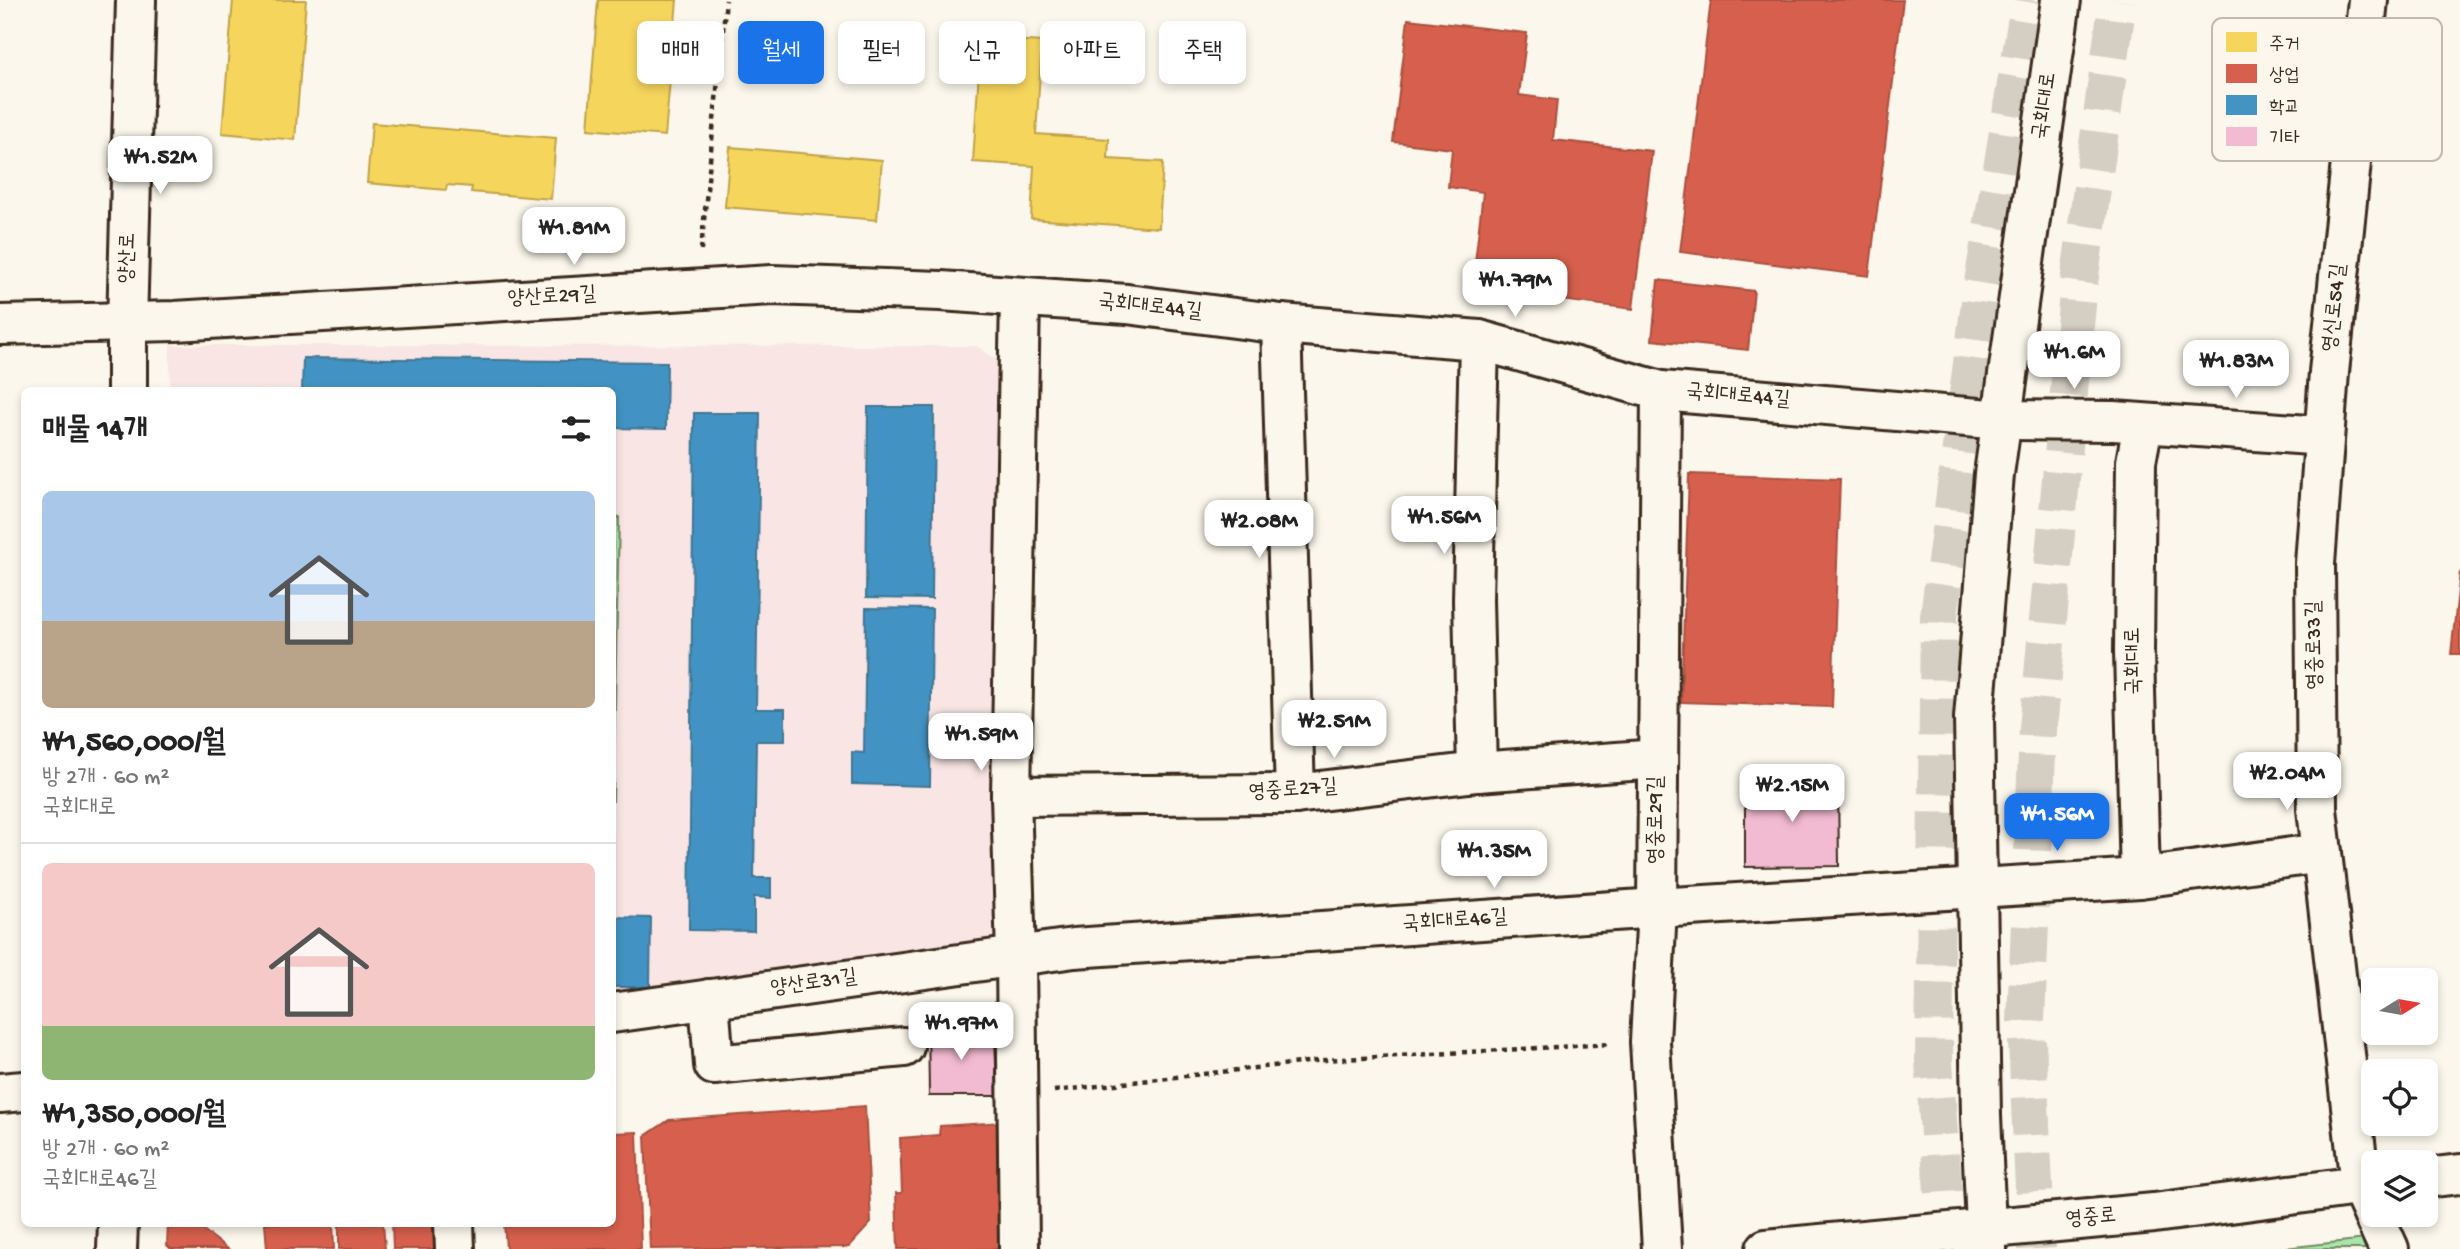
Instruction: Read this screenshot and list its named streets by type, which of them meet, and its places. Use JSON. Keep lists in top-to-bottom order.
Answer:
{
  "streets": {
    "street": [
      "국회대로",
      "양산로",
      "양산로29길",
      "국회대로44길",
      "영신로54길",
      "영중로33길",
      "영중로27길",
      "영중로29길",
      "국회대로46길",
      "양산로31길",
      "영중로"
    ]
  },
  "crossings": [
    ["국회대로", "국회대로44길"],
    ["국회대로", "국회대로46길"],
    ["국회대로", "영중로"],
    ["양산로", "양산로29길"],
    ["양산로29길", "국회대로44길"],
    ["국회대로44길", "영중로29길"],
    ["영신로54길", "영중로33길"],
    ["영중로27길", "영중로29길"],
    ["영중로29길", "국회대로46길"],
    ["국회대로46길", "양산로31길"]
  ],
  "legend": [
    "주거",
    "상업",
    "학교",
    "기타"
  ],
  "north": "right",
  "page": {
    "chip": [
      "매매",
      "월세",
      "필터",
      "신규",
      "아파트",
      "주택"
    ],
    "price": [
      "₩1.52M",
      "₩1.81M",
      "₩1.79M",
      "₩1.6M",
      "₩1.83M",
      "₩1.56M",
      "₩2.08M",
      "₩2.51M",
      "₩1.59M",
      "₩2.04M",
      "₩2.15M",
      "₩1.56M",
      "₩1.35M",
      "₩1.97M"
    ],
    "heading": "매물 14개",
    "list": [
      {
        "name": "₩1,560,000/월",
        "note": "방 2개 · 60 m² · 국회대로"
      },
      {
        "name": "₩1,350,000/월",
        "note": "방 2개 · 60 m² · 국회대로46길"
      }
    ]
  }
}
